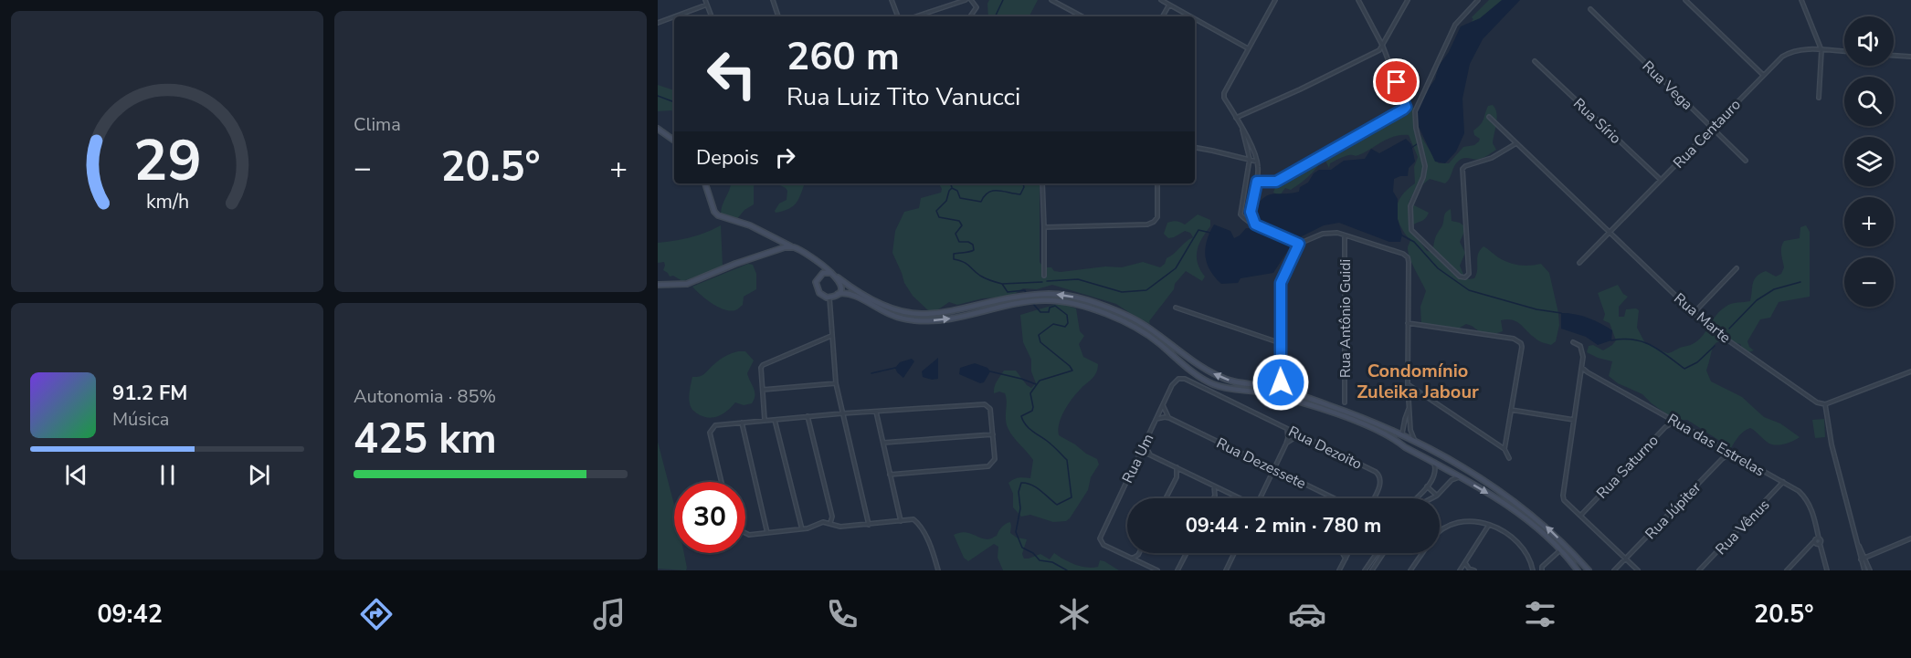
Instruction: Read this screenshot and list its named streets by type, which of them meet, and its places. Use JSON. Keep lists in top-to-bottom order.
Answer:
{
  "streets": {
    "street": [
      "Rua Vega",
      "Rua Sírio",
      "Rua Centauro",
      "Rua Marte",
      "Rua Antônio Guidi",
      "Rua das Estrelas",
      "Rua Dezoito",
      "Rua Um",
      "Rua Dezessete",
      "Rua Saturno",
      "Rua Júpiter",
      "Rua Vênus"
    ]
  },
  "crossings": [
    ["Rua Vega", "Rua Centauro"],
    ["Rua Sírio", "Rua Centauro"],
    ["Rua Centauro", "Rua Marte"],
    ["Rua das Estrelas", "Rua Saturno"],
    ["Rua das Estrelas", "Rua Júpiter"],
    ["Rua das Estrelas", "Rua Vênus"],
    ["Rua Dezoito", "Rua Um"]
  ],
  "districts": ["Condomínio Zuleika Jabour"],
  "page": {
    "tile": [
      "Clima",
      ["Autonomia · 85%", "425 km"]
    ],
    "map_buttons": ["+", "−"],
    "turn": ["260 m", "Rua Luiz Tito Vanucci"],
    "then": "Depois",
    "heat": ["−", "20.5°", "+"],
    "song": ["91.2 FM", "Música"],
    "limit": "30",
    "trip": "09:44 · 2 min · 780 m",
    "tabs": ["09:42", "20.5°"],
    "gauge": ["29", "km/h"]
  }
}
